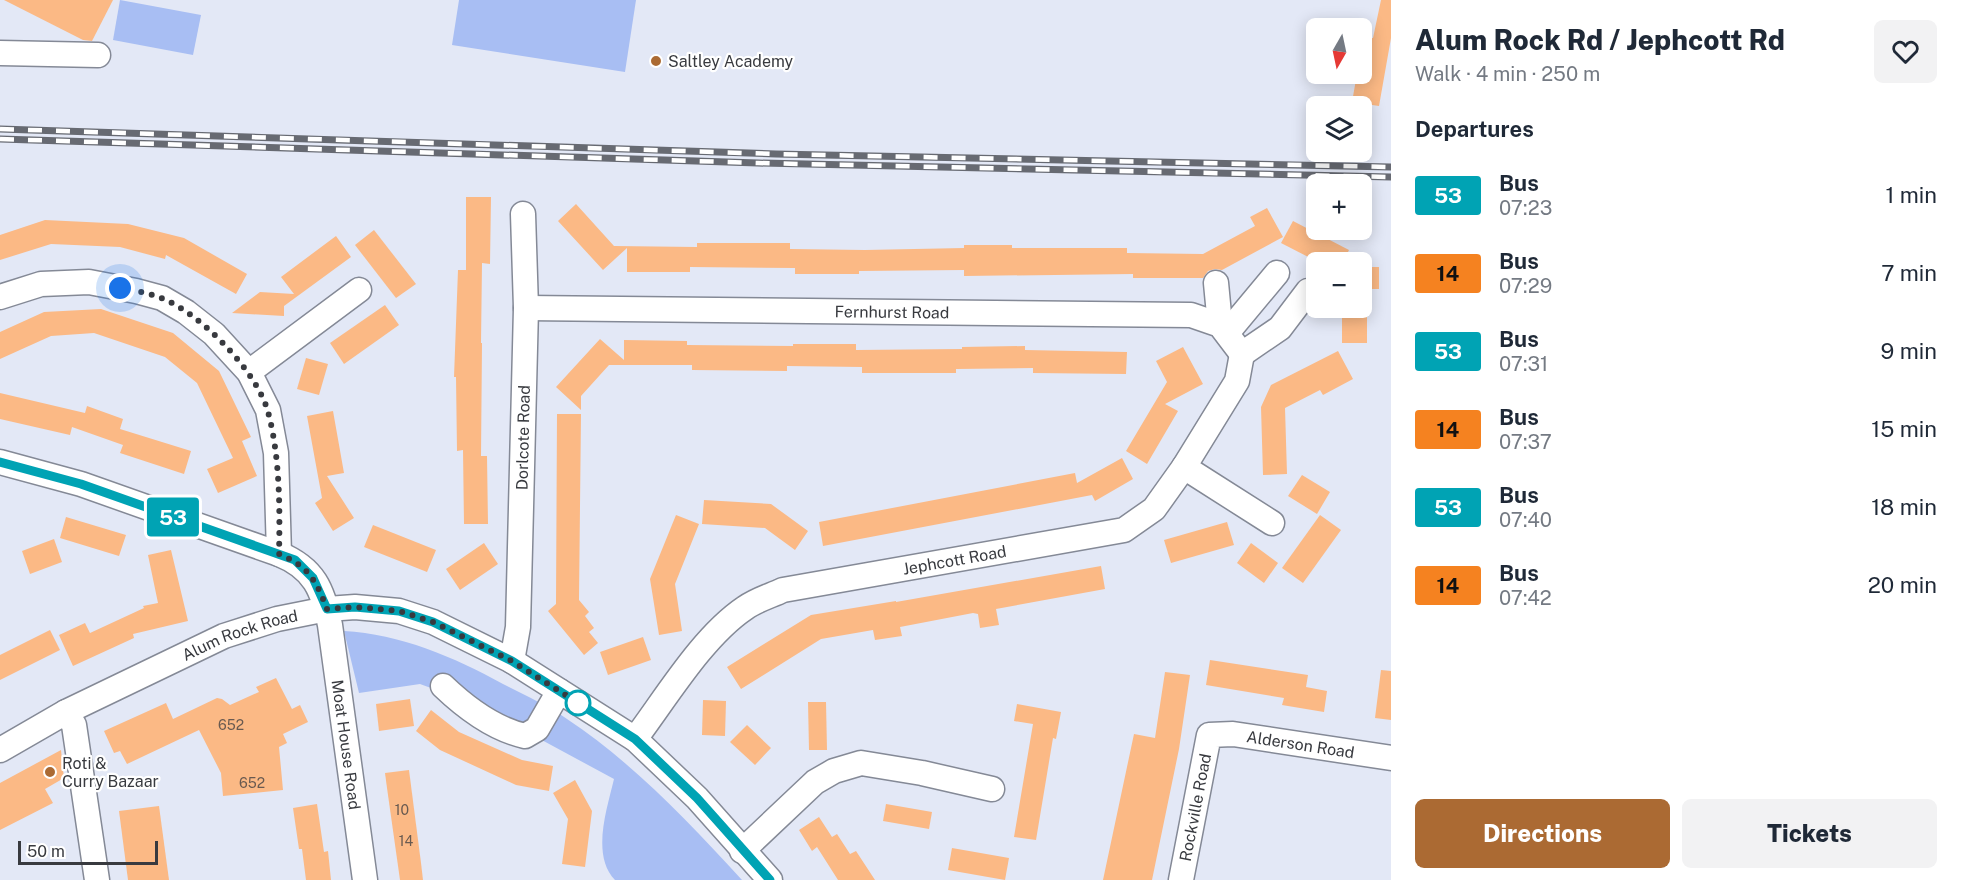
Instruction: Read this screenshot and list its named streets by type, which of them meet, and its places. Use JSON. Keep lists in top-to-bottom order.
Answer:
{
  "streets": {
    "street": [
      "Fernhurst Road",
      "Dorlcote Road",
      "Jephcott Road",
      "Alum Rock Road",
      "Moat House Road",
      "Alderson Road",
      "Rockville Road"
    ]
  },
  "crossings": [
    ["Fernhurst Road", "Dorlcote Road"],
    ["Dorlcote Road", "Alum Rock Road"],
    ["Jephcott Road", "Alum Rock Road"],
    ["Alum Rock Road", "Moat House Road"],
    ["Alderson Road", "Rockville Road"]
  ],
  "places": ["Saltley Academy", "Roti & Curry Bazaar"],
  "lines": ["bus line 53"],
  "house_numbers": [
    "652",
    "652",
    "10",
    "14"
  ],
  "scale_bar": "50 m",
  "north": "bottom",
  "page": {
    "on_map": "53",
    "heading": [
      ["Alum Rock Rd / Jephcott Rd", "Walk · 4 min · 250 m"],
      "Departures"
    ],
    "map_buttons": ["+", "−"],
    "list": [
      {
        "mark": "53",
        "name": "Bus",
        "note": "07:23",
        "value": "1 min"
      },
      {
        "mark": "14",
        "name": "Bus",
        "note": "07:29",
        "value": "7 min"
      },
      {
        "mark": "53",
        "name": "Bus",
        "note": "07:31",
        "value": "9 min"
      },
      {
        "mark": "14",
        "name": "Bus",
        "note": "07:37",
        "value": "15 min"
      },
      {
        "mark": "53",
        "name": "Bus",
        "note": "07:40",
        "value": "18 min"
      },
      {
        "mark": "14",
        "name": "Bus",
        "note": "07:42",
        "value": "20 min"
      }
    ],
    "buttons": ["Directions", "Tickets"],
    "scale": "50 m"
  }
}
